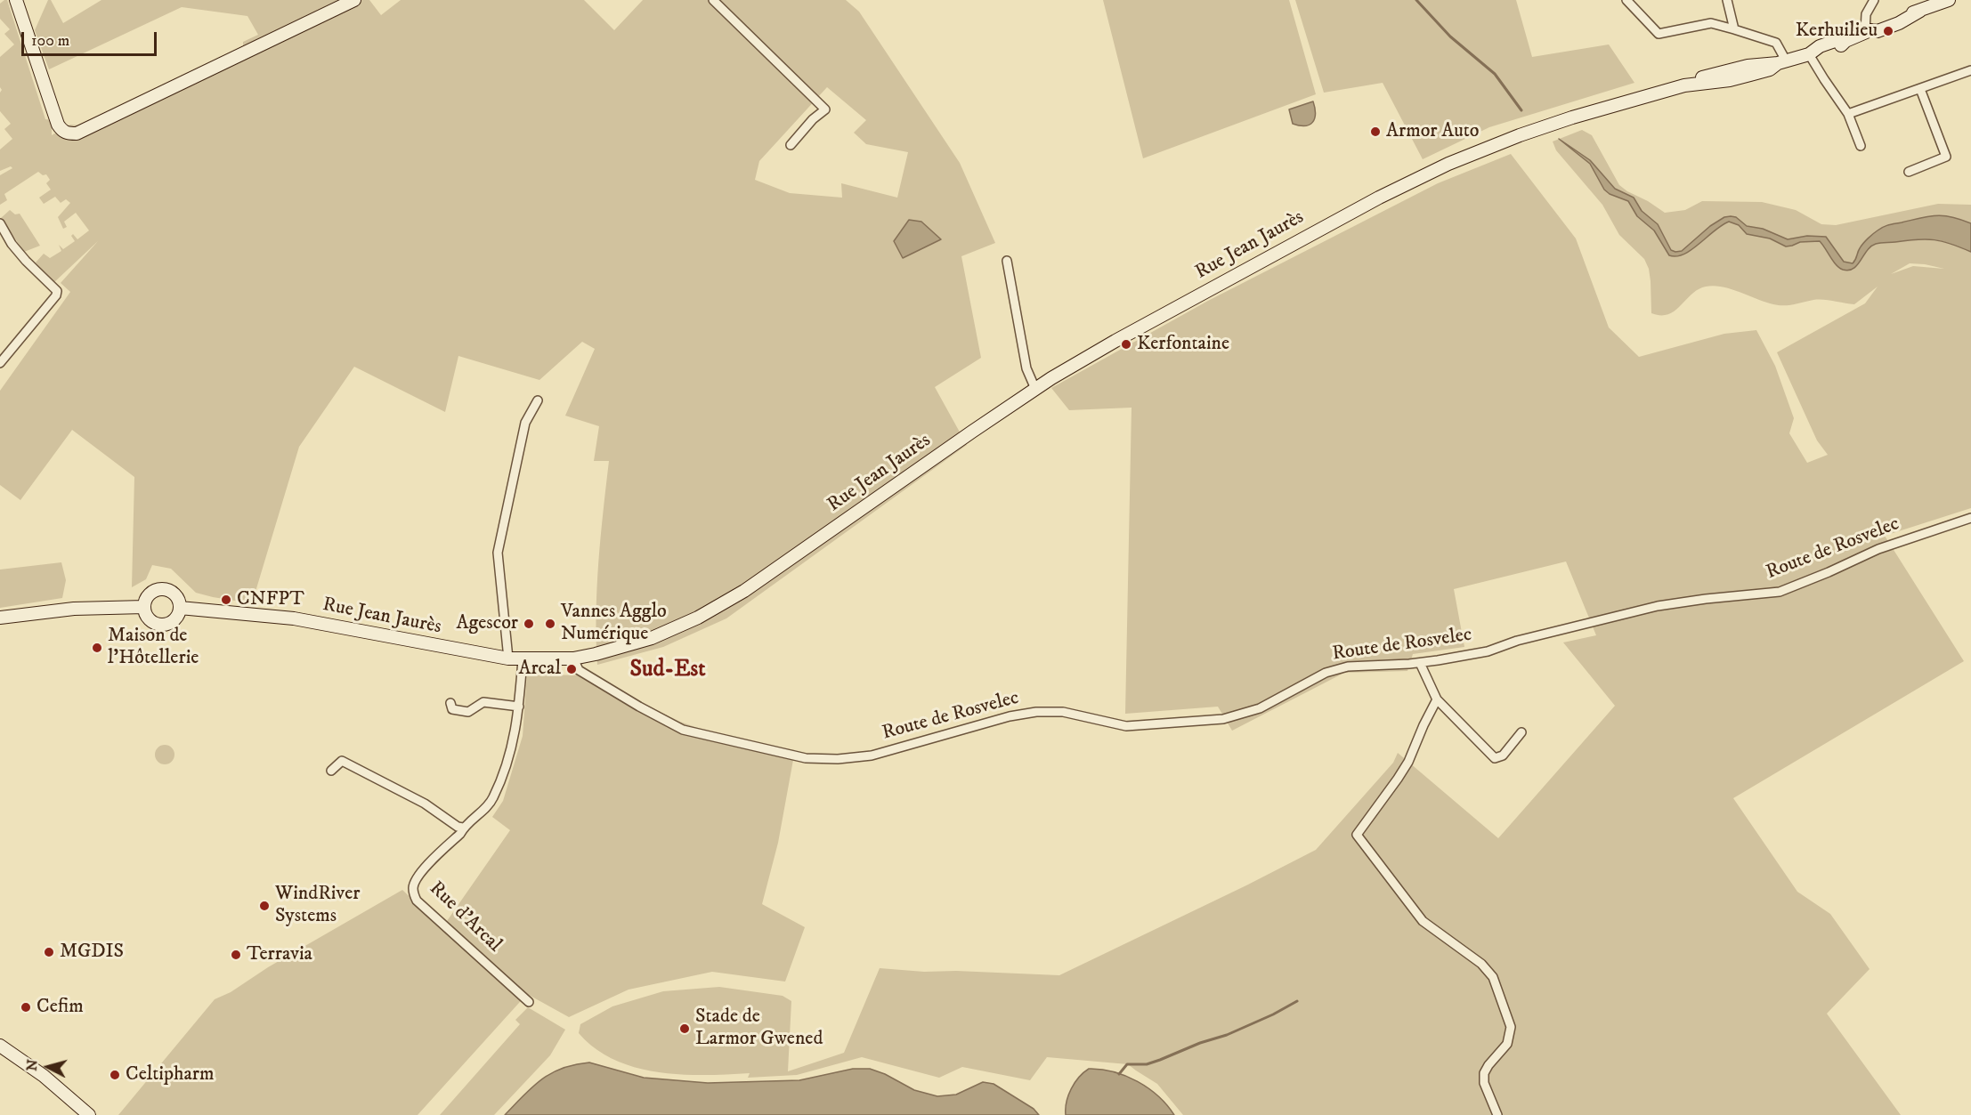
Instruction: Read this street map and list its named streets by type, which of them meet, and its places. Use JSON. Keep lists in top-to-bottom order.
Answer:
{
  "streets": {
    "main road": ["Rue Jean Jaurès"],
    "street": ["Route de Rosvelec", "Rue d'Arcal"]
  },
  "crossings": [
    ["Rue Jean Jaurès", "Route de Rosvelec"],
    ["Rue Jean Jaurès", "Rue d'Arcal"]
  ],
  "districts": ["Sud-Est"],
  "places": [
    "Kerhuilieu",
    "Armor Auto",
    "Kerfontaine",
    "CNFPT",
    "Agescor",
    "Vannes Agglo Numérique",
    "Maison de l'Hôtellerie",
    "Arcal",
    "WindRiver Systems",
    "MGDIS",
    "Terravia",
    "Cefim",
    "Stade de Larmor Gwened",
    "Celtipharm"
  ],
  "scale_bar": "100 m",
  "north": "left"
}
